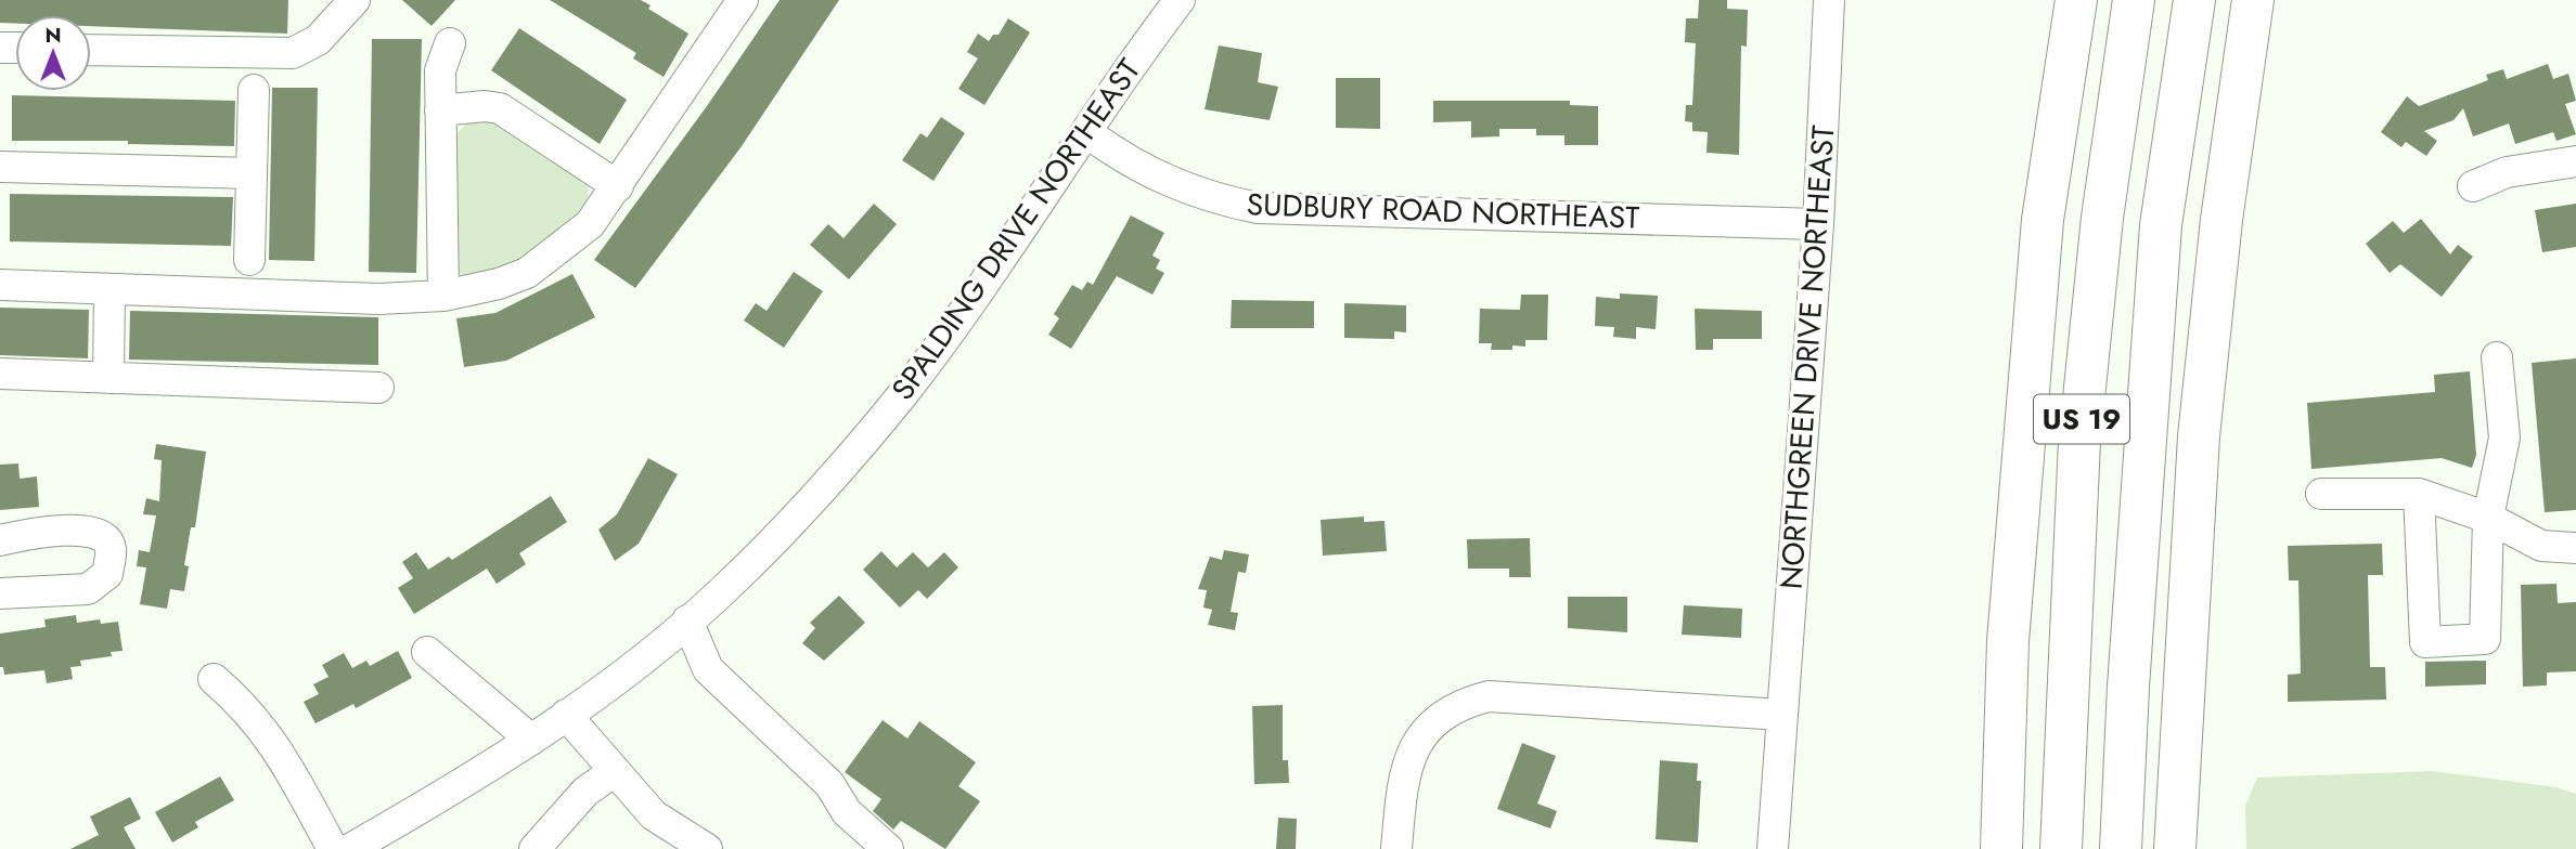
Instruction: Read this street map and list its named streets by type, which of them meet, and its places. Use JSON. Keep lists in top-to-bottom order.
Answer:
{
  "streets": {
    "highway": ["US 19"],
    "street": ["SUDBURY ROAD NORTHEAST", "SPALDING DRIVE NORTHEAST", "NORTHGREEN DRIVE NORTHEAST"]
  },
  "crossings": [
    ["SUDBURY ROAD NORTHEAST", "SPALDING DRIVE NORTHEAST"],
    ["SUDBURY ROAD NORTHEAST", "NORTHGREEN DRIVE NORTHEAST"]
  ],
  "north": "top"
}
